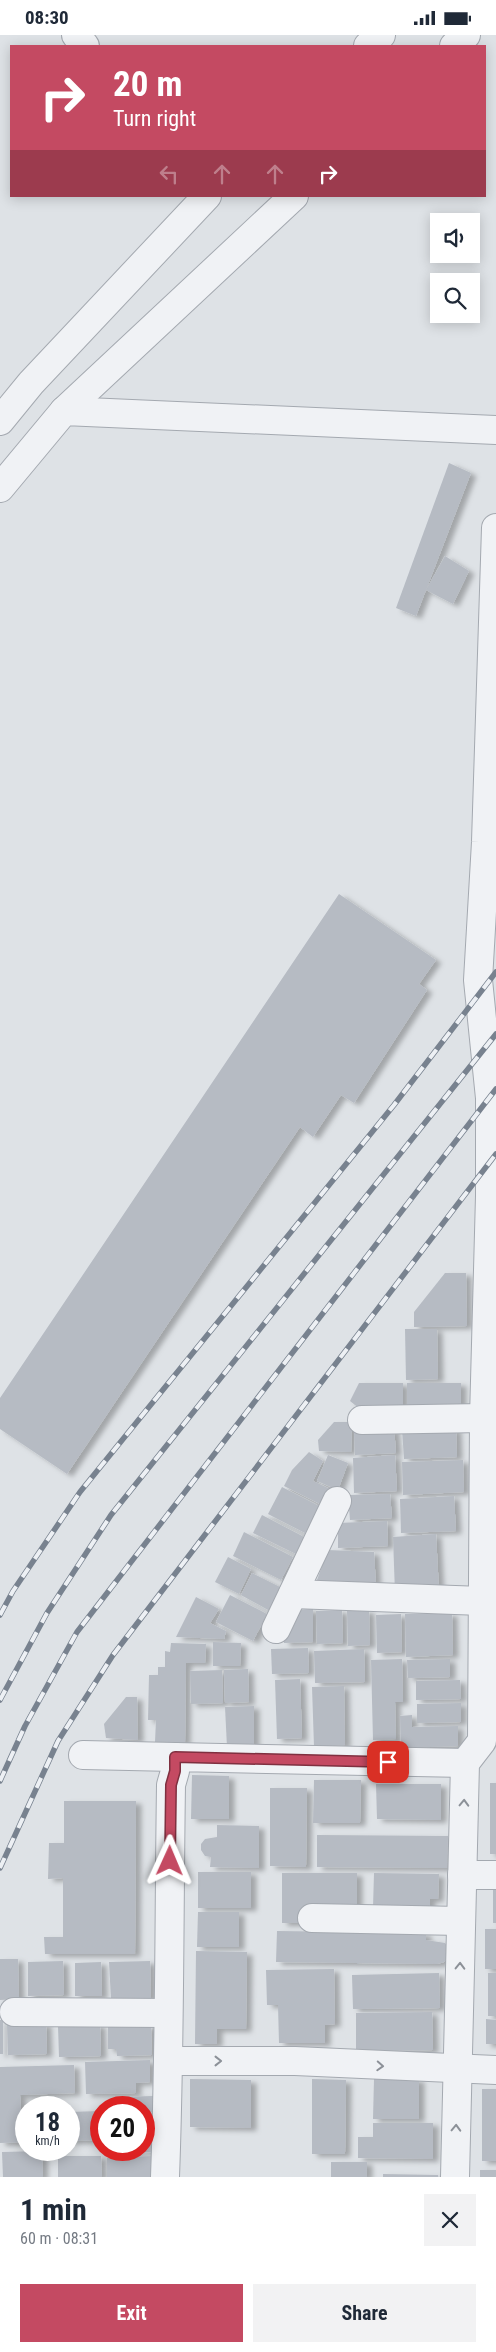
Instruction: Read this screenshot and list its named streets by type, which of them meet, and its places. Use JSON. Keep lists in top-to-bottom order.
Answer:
{
  "page": {
    "status": "08:30",
    "turn": ["20 m", "Turn right"],
    "speed": "18 km/h",
    "limit": "20",
    "heading": ["1 min", "60 m · 08:31"],
    "buttons": ["Exit", "Share"]
  }
}
